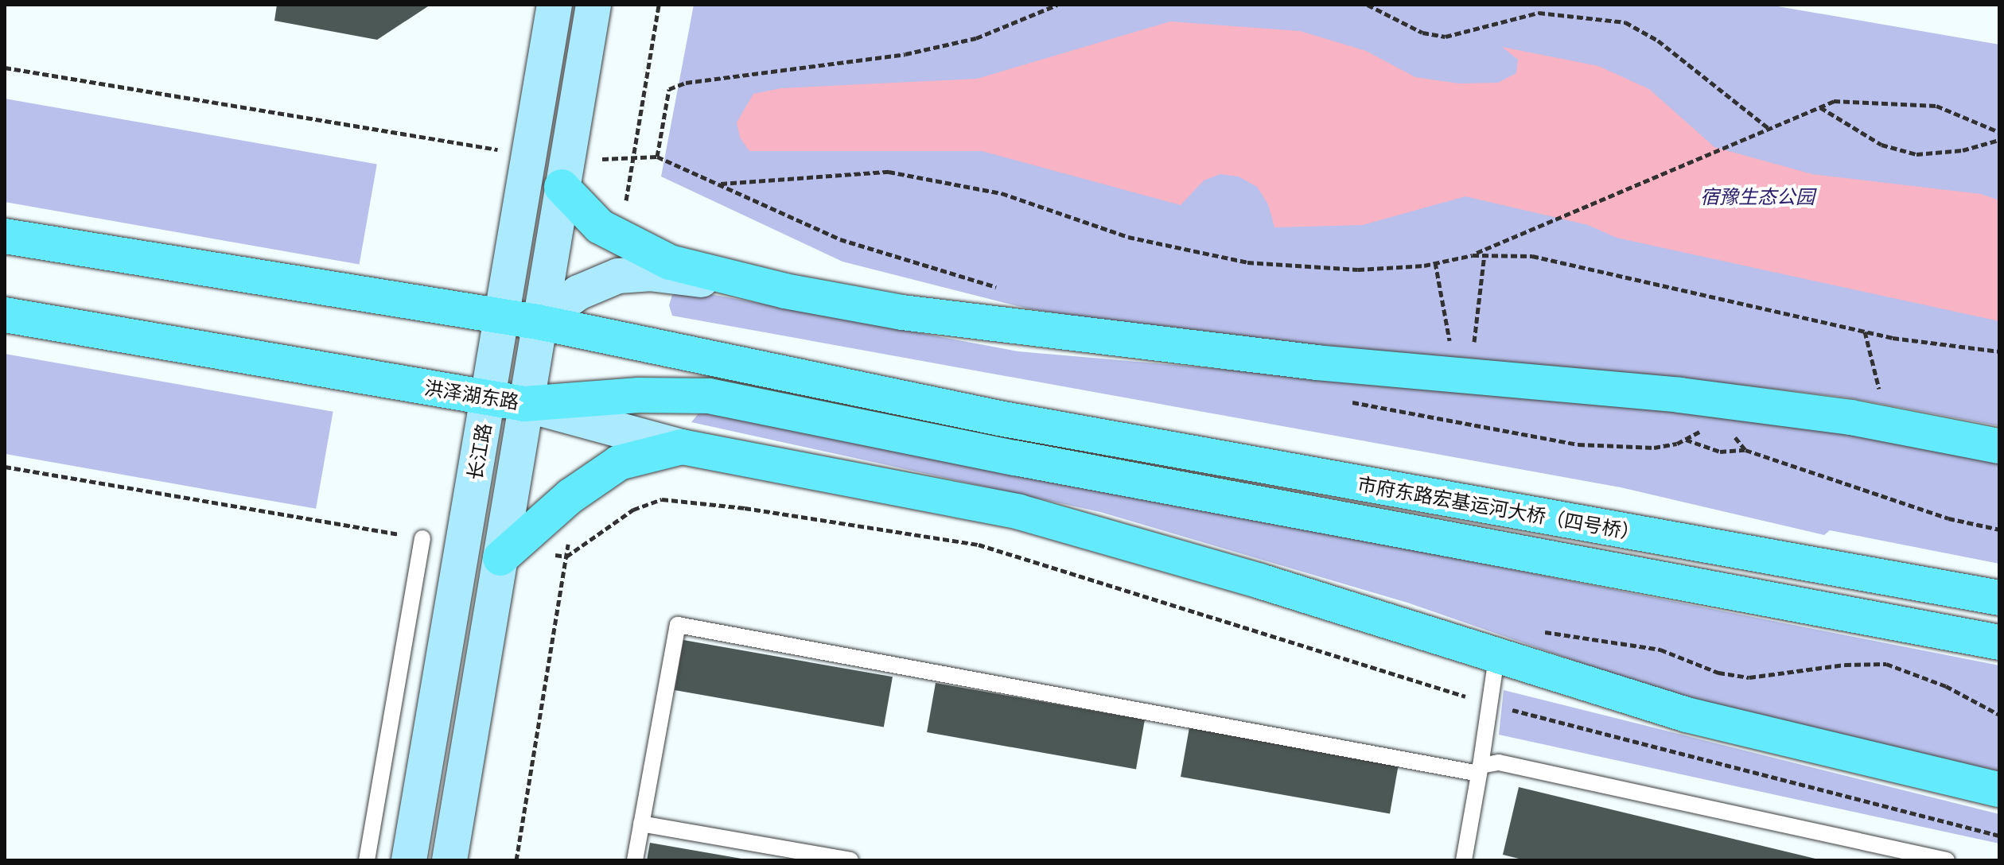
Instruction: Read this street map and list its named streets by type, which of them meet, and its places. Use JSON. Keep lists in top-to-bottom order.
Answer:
{
  "streets": {
    "main road": ["洪泽湖东路", "市府东路宏基运河大桥（四号桥）"],
    "street": ["长江路"]
  },
  "crossings": [
    ["洪泽湖东路", "长江路"],
    ["洪泽湖东路", "市府东路宏基运河大桥（四号桥）"],
    ["长江路", "市府东路宏基运河大桥（四号桥）"]
  ],
  "parks": ["宿豫生态公园"]
}
